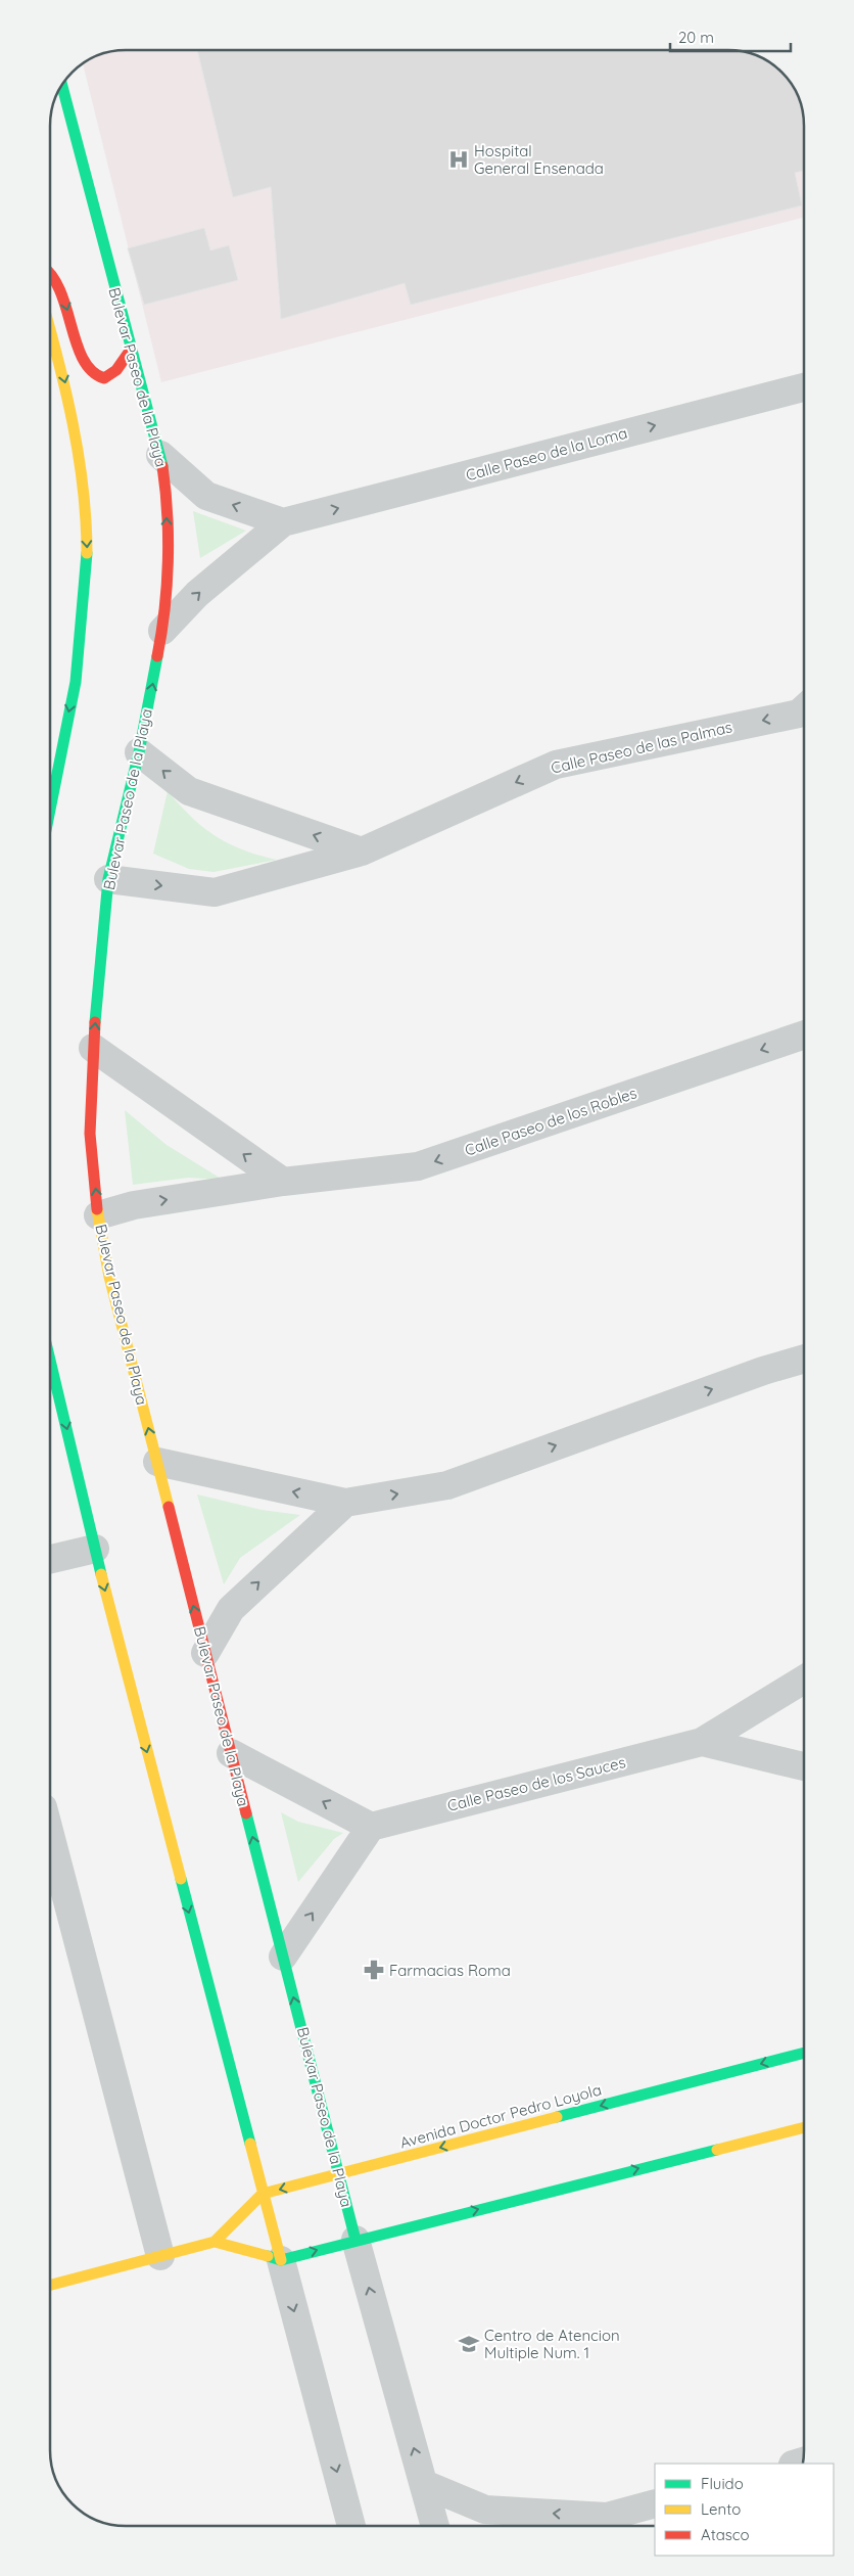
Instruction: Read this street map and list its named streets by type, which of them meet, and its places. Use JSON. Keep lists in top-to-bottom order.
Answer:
{
  "streets": {
    "main road": ["Bulevar Paseo de la Playa", "Avenida Doctor Pedro Loyola"],
    "street": [
      "Calle Paseo de la Loma",
      "Calle Paseo de las Palmas",
      "Calle Paseo de los Robles",
      "Calle Paseo de los Sauces"
    ]
  },
  "crossings": [
    ["Bulevar Paseo de la Playa", "Calle Paseo de la Loma"],
    ["Bulevar Paseo de la Playa", "Calle Paseo de las Palmas"],
    ["Bulevar Paseo de la Playa", "Calle Paseo de los Robles"],
    ["Bulevar Paseo de la Playa", "Avenida Doctor Pedro Loyola"]
  ],
  "one_way": ["Calle Paseo de la Loma"],
  "places": {
    "hospital": ["Hospital General Ensenada"],
    "pharmacy": ["Farmacias Roma"],
    "school or university": ["Centro de Atencion Multiple Num. 1"]
  },
  "legend": ["Fluido", "Lento", "Atasco"],
  "scale_bar": "20 m"
}
